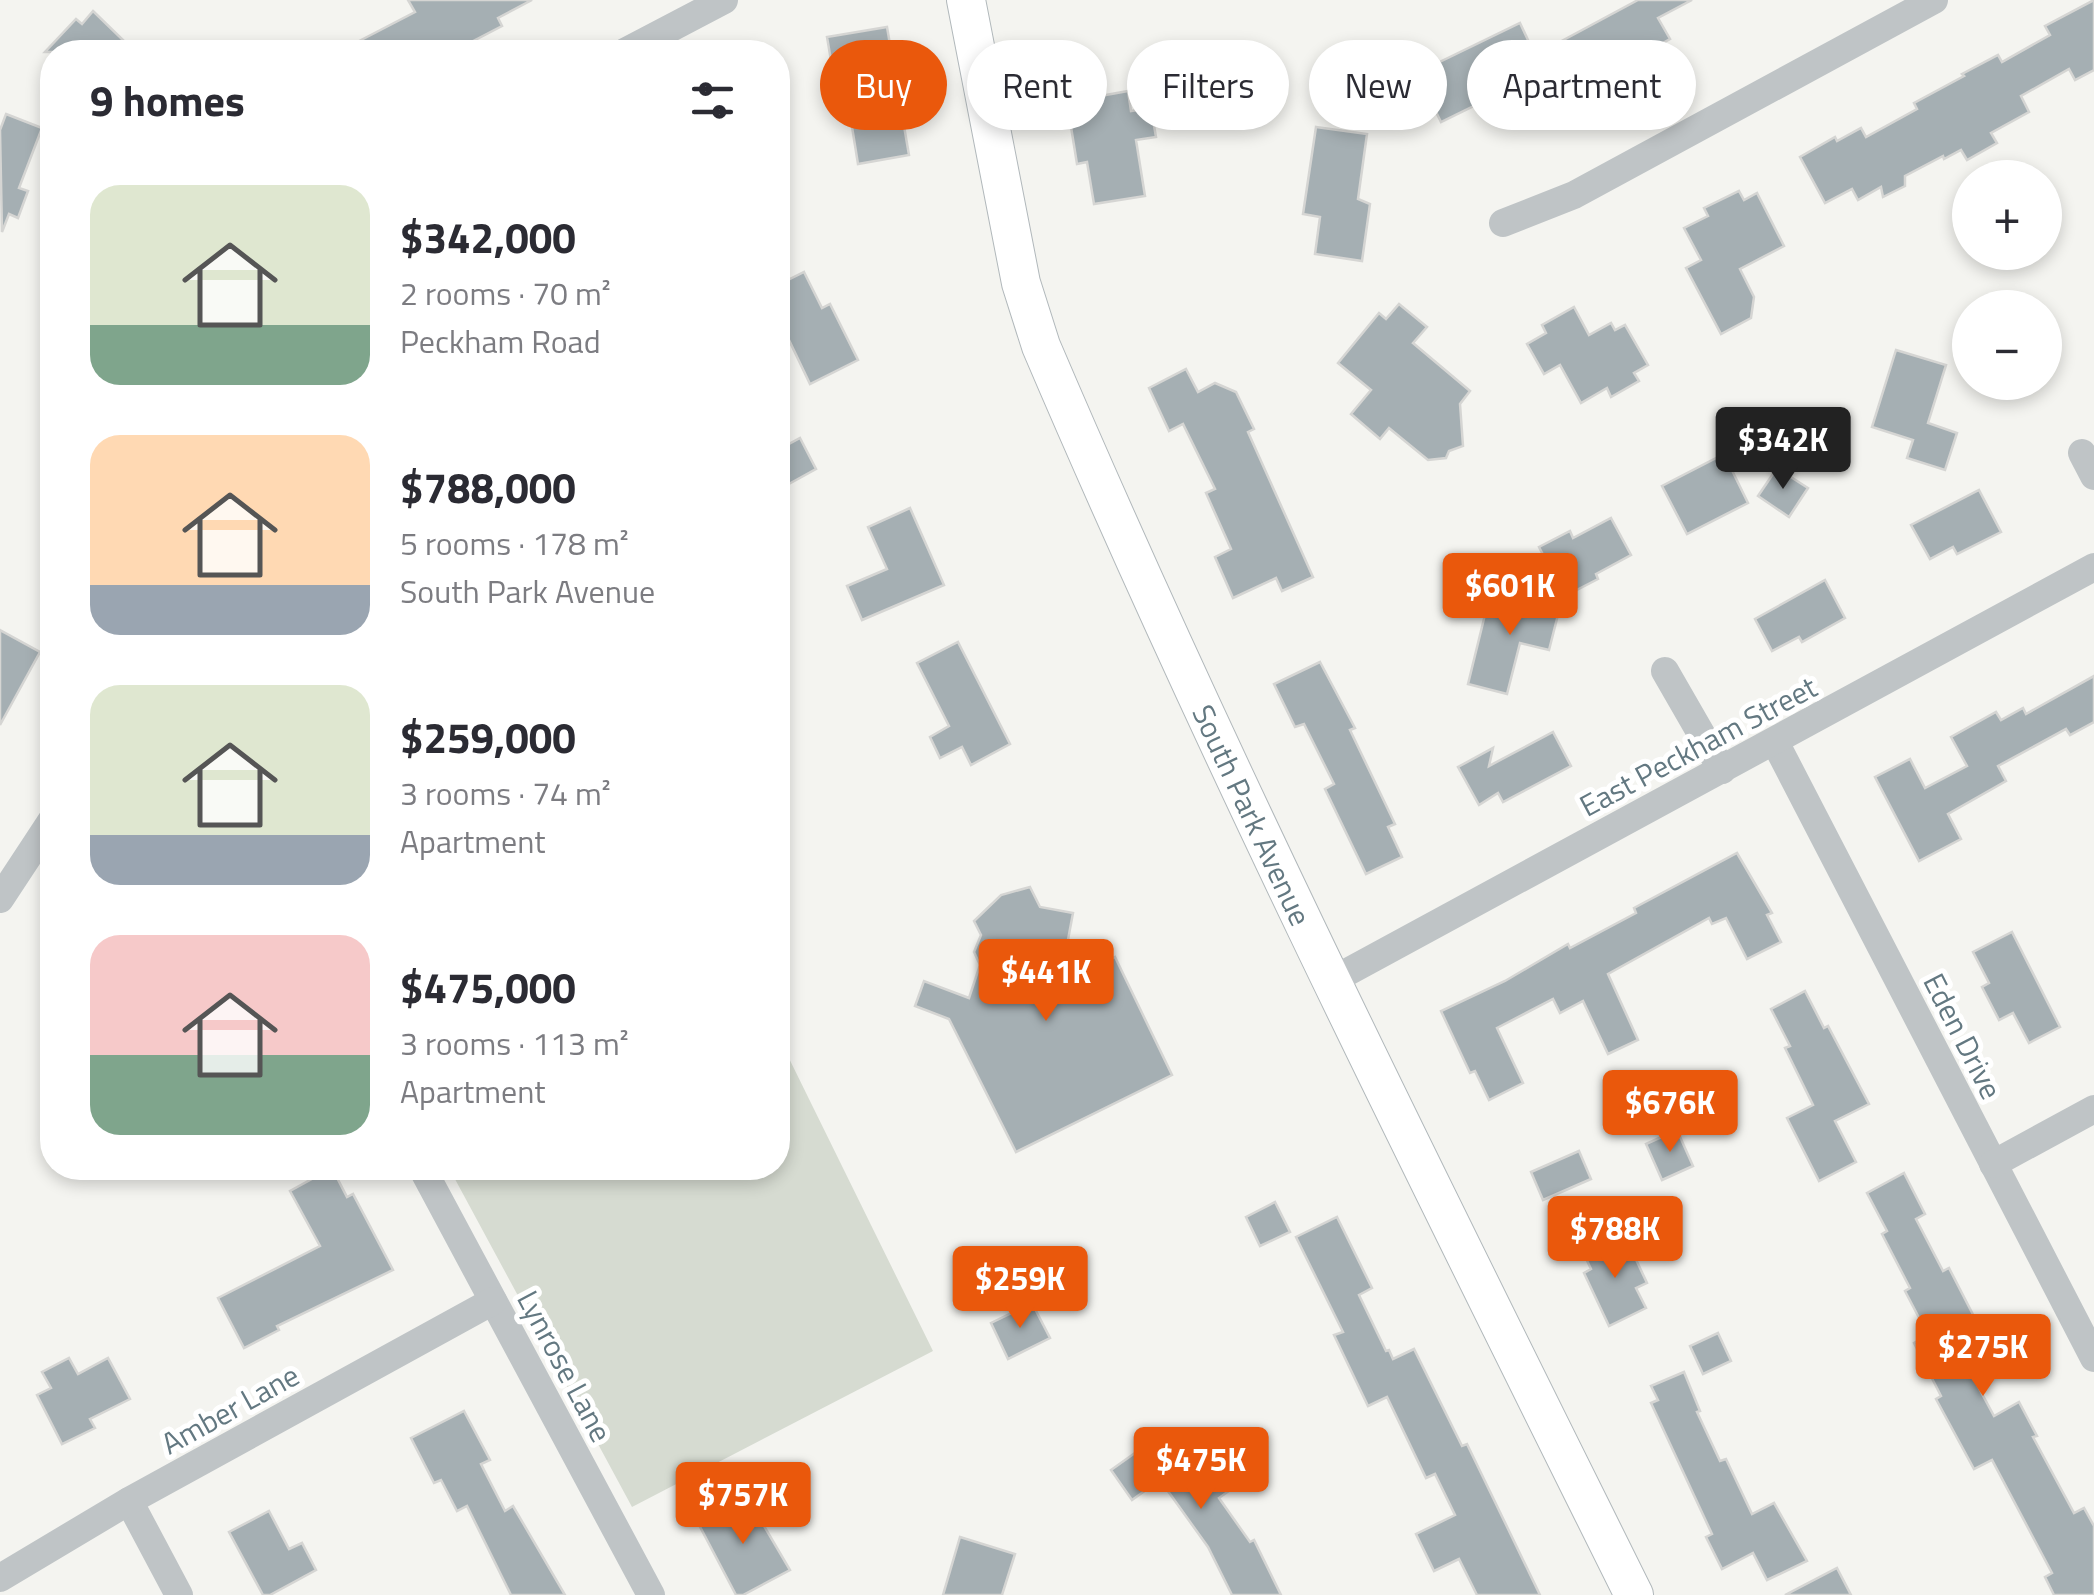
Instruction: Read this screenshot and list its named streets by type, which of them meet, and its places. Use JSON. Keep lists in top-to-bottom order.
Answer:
{
  "streets": {
    "main road": ["South Park Avenue"],
    "street": [
      "East Peckham Street",
      "Eden Drive",
      "Lynrose Lane",
      "Amber Lane"
    ]
  },
  "crossings": [
    ["East Peckham Street", "South Park Avenue"],
    ["East Peckham Street", "Eden Drive"],
    ["Lynrose Lane", "Amber Lane"]
  ],
  "page": {
    "chip": [
      "Buy",
      "Rent",
      "Filters",
      "New",
      "Apartment"
    ],
    "heading": "9 homes",
    "map_buttons": ["+", "−"],
    "list": [
      {
        "name": "$342,000",
        "note": "2 rooms · 70 m² · Peckham Road"
      },
      {
        "name": "$788,000",
        "note": "5 rooms · 178 m² · South Park Avenue"
      },
      {
        "name": "$259,000",
        "note": "3 rooms · 74 m² · Apartment"
      },
      {
        "name": "$475,000",
        "note": "3 rooms · 113 m² · Apartment"
      }
    ],
    "price": [
      "$342K",
      "$601K",
      "$441K",
      "$676K",
      "$788K",
      "$259K",
      "$275K",
      "$475K",
      "$757K"
    ]
  }
}
